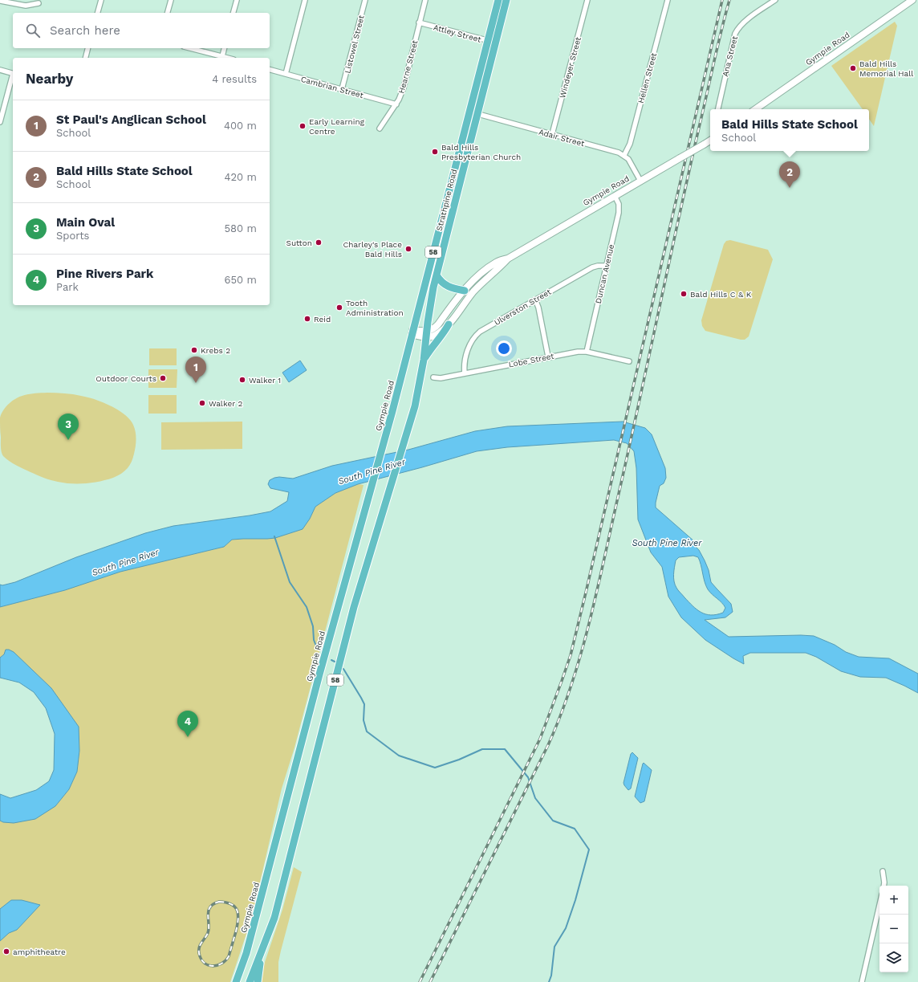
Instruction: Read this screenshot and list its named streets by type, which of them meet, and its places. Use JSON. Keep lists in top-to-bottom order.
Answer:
{
  "streets": {
    "highway": ["Gympie Road", "Strathpine Road", "58"],
    "street": [
      "Attley Street",
      "Listowel Street",
      "Ana Street",
      "Hearne Street",
      "Windeyer Street",
      "Hellen Street",
      "Cambrian Street",
      "Adair Street",
      "Duncan Avenue",
      "Ulverston Street",
      "Lobe Street"
    ]
  },
  "crossings": [
    ["Attley Street", "Hearne Street"],
    ["Attley Street", "Strathpine Road"],
    ["Listowel Street", "Cambrian Street"],
    ["Gympie Road", "Strathpine Road"],
    ["Gympie Road", "58"],
    ["Gympie Road", "Duncan Avenue"],
    ["Hearne Street", "Cambrian Street"],
    ["Windeyer Street", "Adair Street"],
    ["Hellen Street", "Adair Street"],
    ["Adair Street", "Strathpine Road"],
    ["Strathpine Road", "58"],
    ["Duncan Avenue", "Ulverston Street"],
    ["Duncan Avenue", "Lobe Street"],
    ["Ulverston Street", "Lobe Street"]
  ],
  "water": ["South Pine River"],
  "places": [
    "Bald Hills Memorial Hall",
    "Early Learning Centre",
    "Bald Hills Presbyterian Church",
    "Sutton",
    "Charley's Place Bald Hills",
    "Bald Hills C & K",
    "Tooth Administration",
    "Reid",
    "Krebs 2",
    "Outdoor Courts",
    "Walker 1",
    "Walker 2",
    "amphitheatre"
  ],
  "page": {
    "search": "Search here",
    "heading": ["Nearby", "4 results"],
    "list": [
      {
        "mark": "1",
        "name": "St Paul's Anglican School",
        "note": "School",
        "value": "400 m"
      },
      {
        "mark": "2",
        "name": "Bald Hills State School",
        "note": "School",
        "value": "420 m"
      },
      {
        "mark": "3",
        "name": "Main Oval",
        "note": "Sports",
        "value": "580 m"
      },
      {
        "mark": "4",
        "name": "Pine Rivers Park",
        "note": "Park",
        "value": "650 m"
      }
    ],
    "popup": ["Bald Hills State School", "School"],
    "pins": [
      "2",
      "1",
      "3",
      "4"
    ],
    "map_buttons": ["+", "−"]
  }
}
